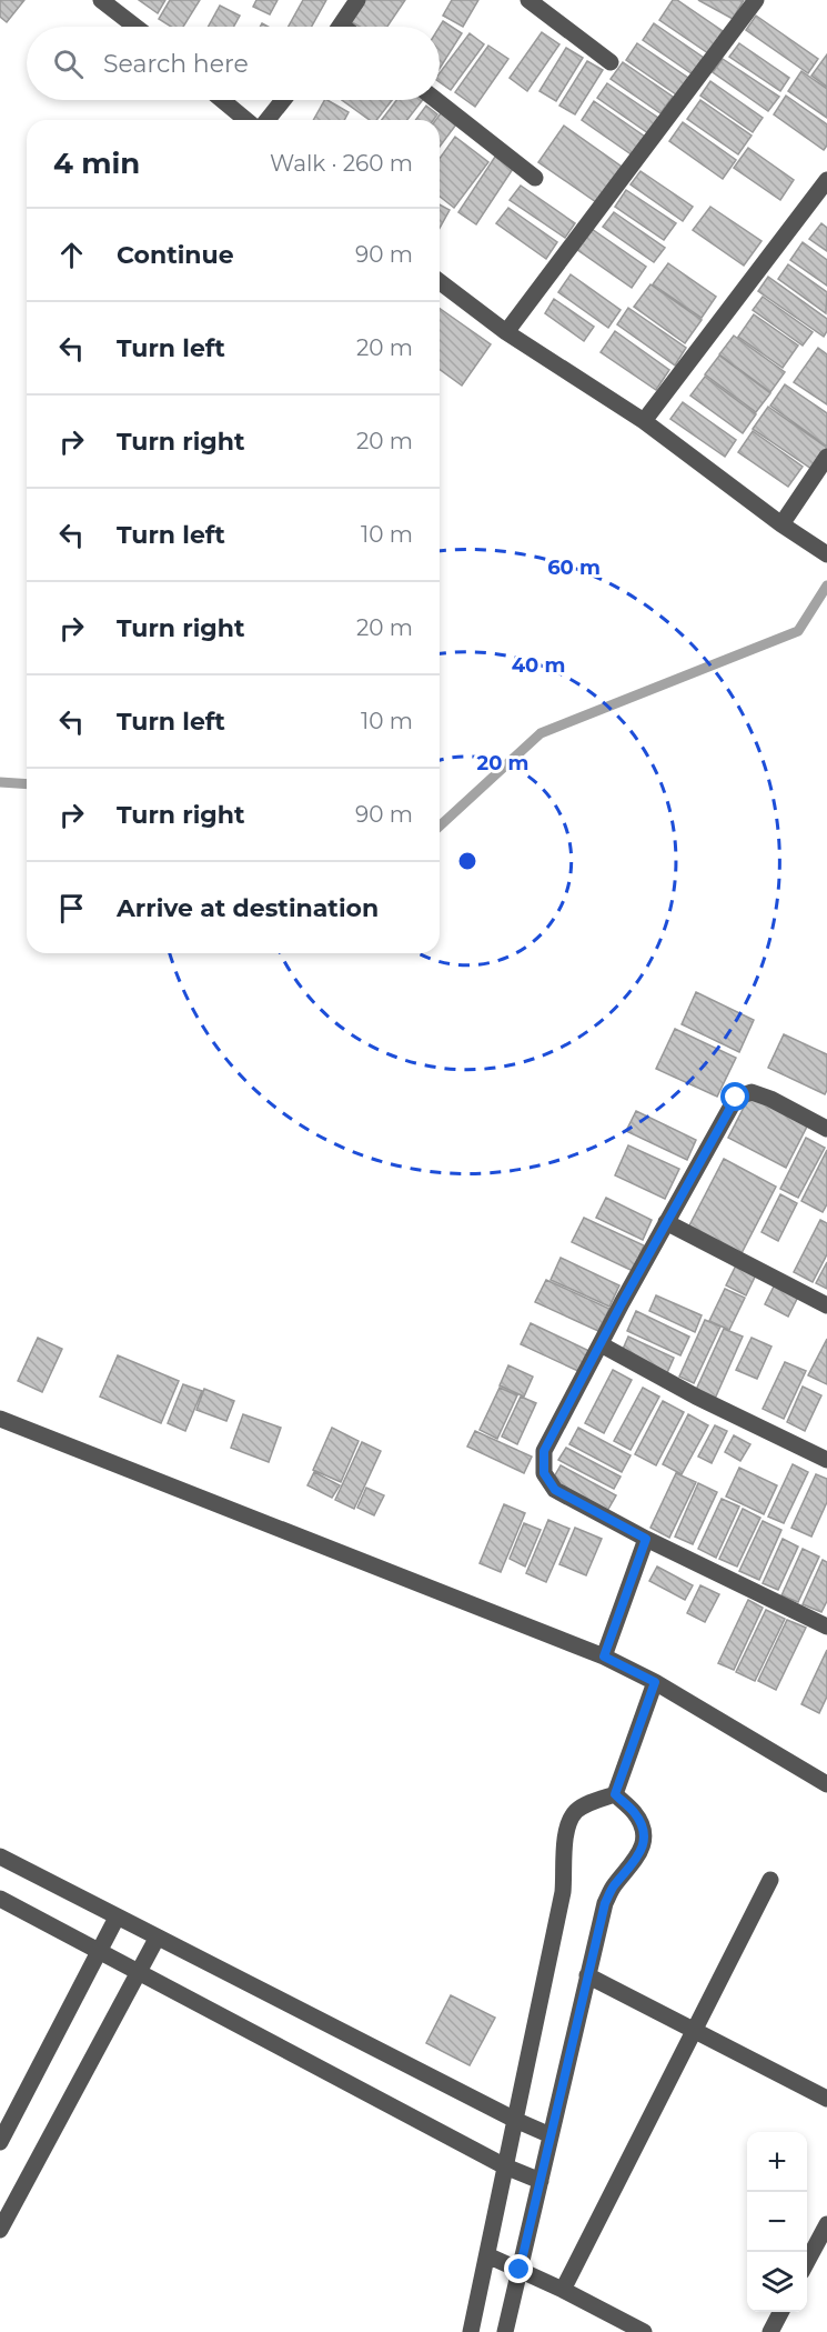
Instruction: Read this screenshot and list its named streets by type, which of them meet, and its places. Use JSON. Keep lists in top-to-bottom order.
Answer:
{
  "page": {
    "search": "Search here",
    "heading": ["4 min", "Walk · 260 m"],
    "list": [
      ["Continue", "90 m"],
      ["Turn left", "20 m"],
      ["Turn right", "20 m"],
      ["Turn left", "10 m"],
      ["Turn right", "20 m"],
      ["Turn left", "10 m"],
      ["Turn right", "90 m"],
      "Arrive at destination"
    ],
    "map_buttons": ["+", "−"]
  },
  "rings": ["60 m", "40 m", "20 m"]
}
